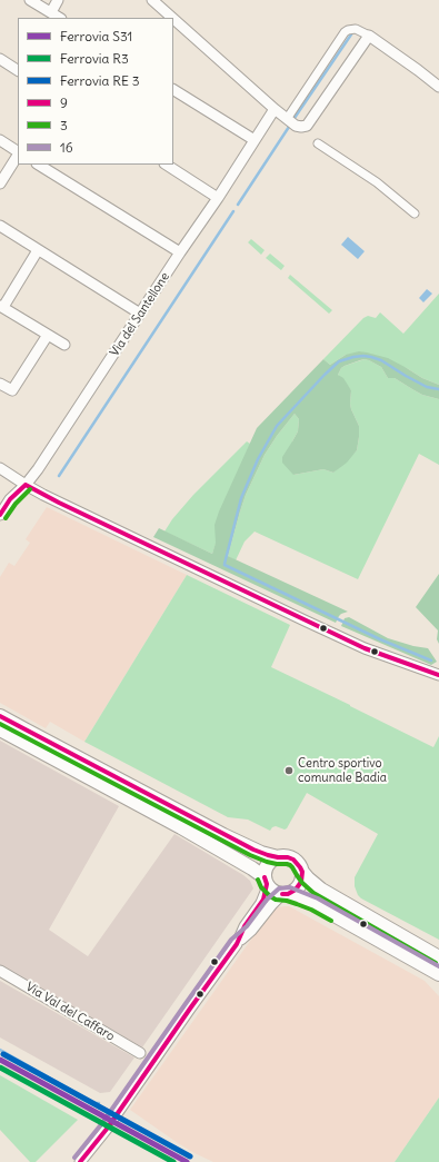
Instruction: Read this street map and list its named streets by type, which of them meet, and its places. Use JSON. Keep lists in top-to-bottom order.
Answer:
{
  "streets": {
    "street": ["Via del Santellone", "Via Val del Caffaro"]
  },
  "places": ["Centro sportivo comunale Badia"],
  "lines": [
    "transit line 9",
    "transit line 3",
    "transit line 16",
    "rail line S31",
    "rail line R3"
  ],
  "legend": [
    "Ferrovia S31",
    "Ferrovia R3",
    "Ferrovia RE 3",
    "9",
    "3",
    "16"
  ]
}
